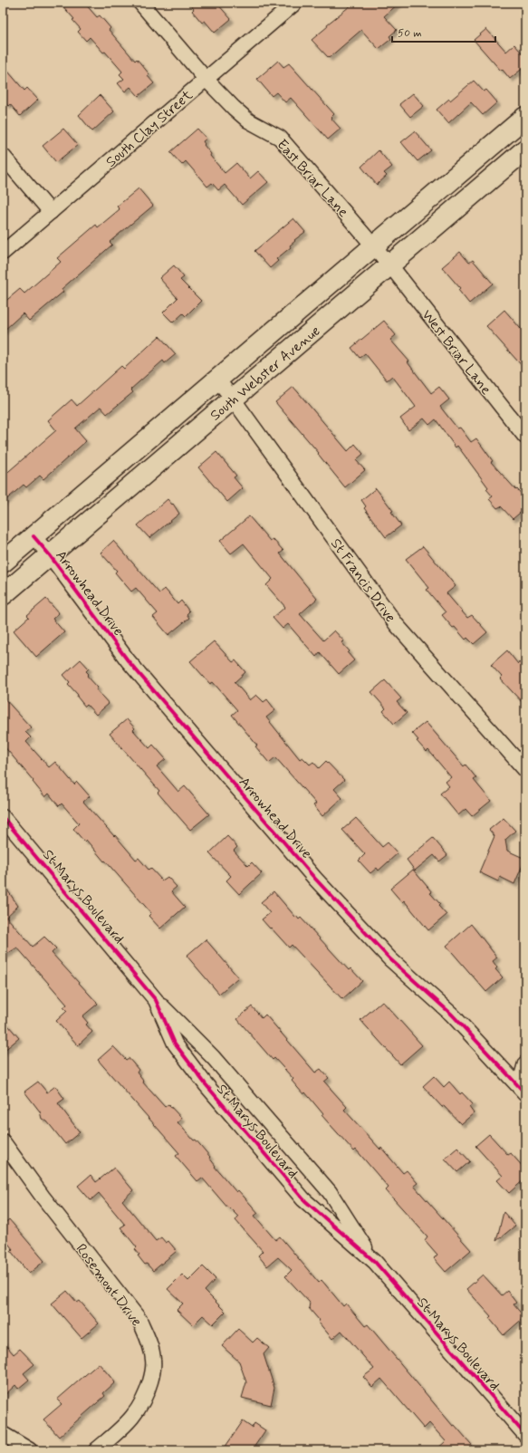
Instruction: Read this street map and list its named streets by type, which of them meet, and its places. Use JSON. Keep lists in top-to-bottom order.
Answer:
{
  "streets": {
    "main road": ["South Webster Avenue"],
    "street": [
      "South Clay Street",
      "East Briar Lane",
      "West Briar Lane",
      "St Francis Drive",
      "Arrowhead Drive",
      "St Marys Boulevard",
      "Rosemont Drive"
    ]
  },
  "crossings": [
    ["South Clay Street", "East Briar Lane"],
    ["East Briar Lane", "West Briar Lane"],
    ["East Briar Lane", "South Webster Avenue"],
    ["West Briar Lane", "South Webster Avenue"],
    ["South Webster Avenue", "St Francis Drive"],
    ["South Webster Avenue", "Arrowhead Drive"]
  ],
  "scale_bar": "50 m"
}
